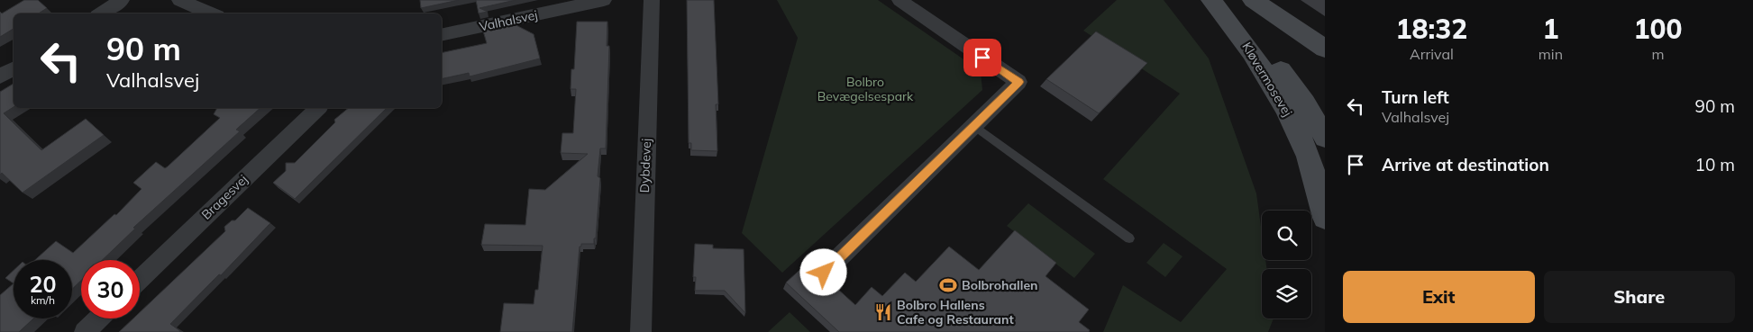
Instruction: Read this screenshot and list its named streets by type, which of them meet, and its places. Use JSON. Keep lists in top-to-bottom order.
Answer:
{
  "streets": {
    "main road": ["Kløvermosevej"],
    "street": ["Valhalsvej", "Dybdevej", "Bragesvej"]
  },
  "parks": ["Bolbro Bevægelsespark"],
  "places": {
    "sports": ["Bolbrohallen"],
    "restaurant": ["Bolbro Hallens Cafe og Restaurant"]
  },
  "page": {
    "eta": [
      "18:32",
      "Arrival",
      "1",
      "min",
      "100",
      "m"
    ],
    "turn": ["90 m", "Valhalsvej"],
    "list": [
      {
        "name": "Turn left",
        "note": "Valhalsvej",
        "value": "90 m"
      },
      {
        "name": "Arrive at destination",
        "value": "10 m"
      }
    ],
    "speed": "20 km/h",
    "limit": "30",
    "buttons": ["Exit", "Share"]
  }
}
